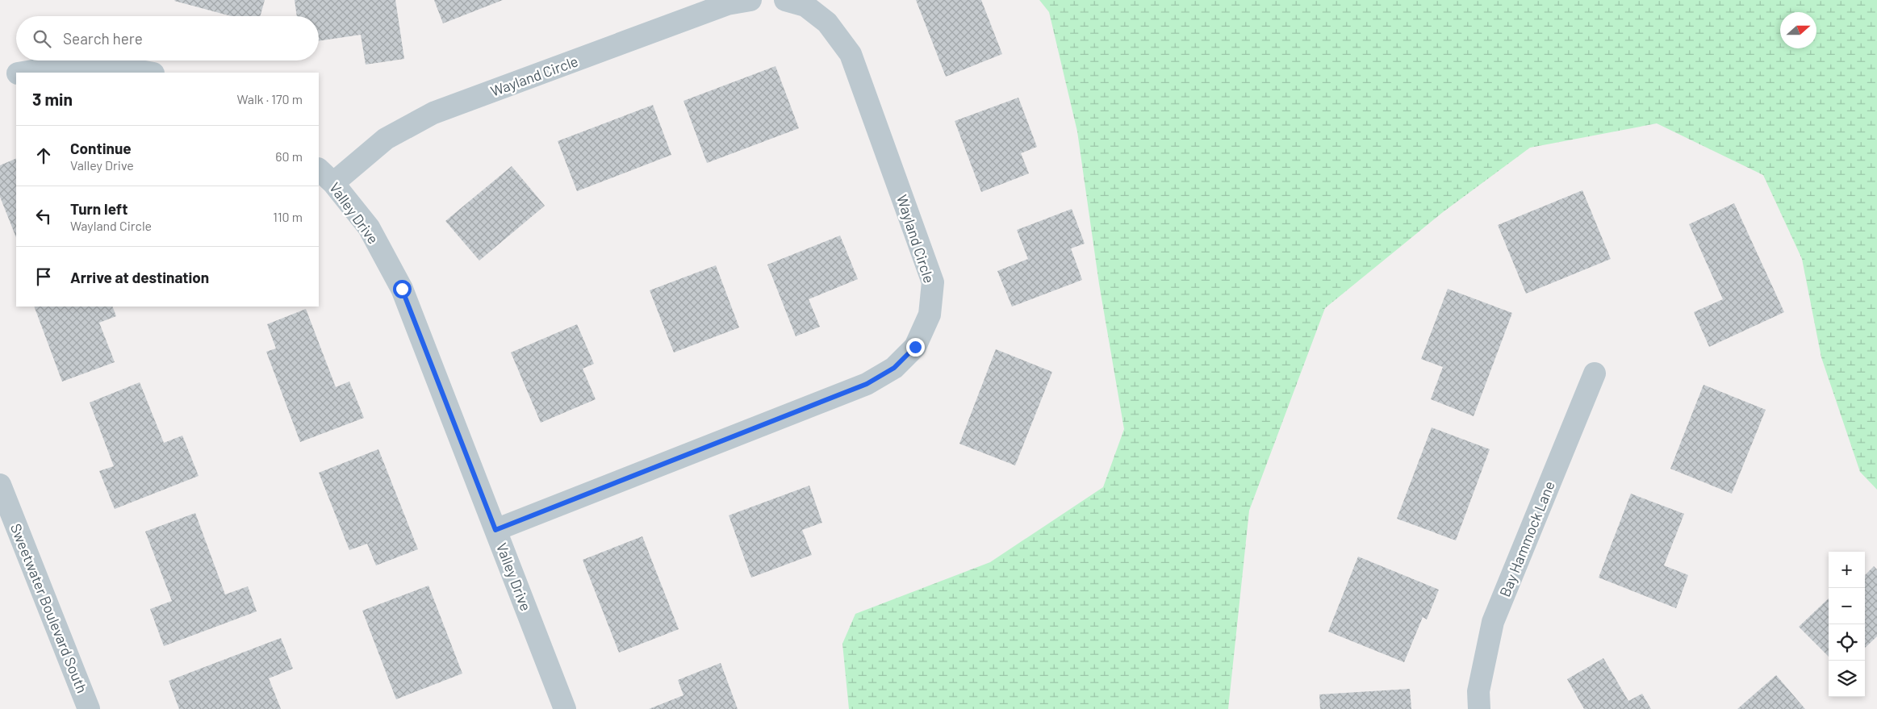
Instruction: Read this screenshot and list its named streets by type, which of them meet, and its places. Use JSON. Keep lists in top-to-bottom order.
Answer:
{
  "streets": {
    "street": [
      "Wayland Circle",
      "Valley Drive",
      "Bay Hammock Lane",
      "Sweetwater Boulevard South"
    ]
  },
  "crossings": [
    ["Wayland Circle", "Valley Drive"]
  ],
  "north": "right",
  "page": {
    "search": "Search here",
    "heading": ["3 min", "Walk · 170 m"],
    "list": [
      ["Continue", "Valley Drive", "60 m"],
      ["Turn left", "Wayland Circle", "110 m"],
      "Arrive at destination"
    ],
    "map_buttons": ["+", "−"]
  }
}
